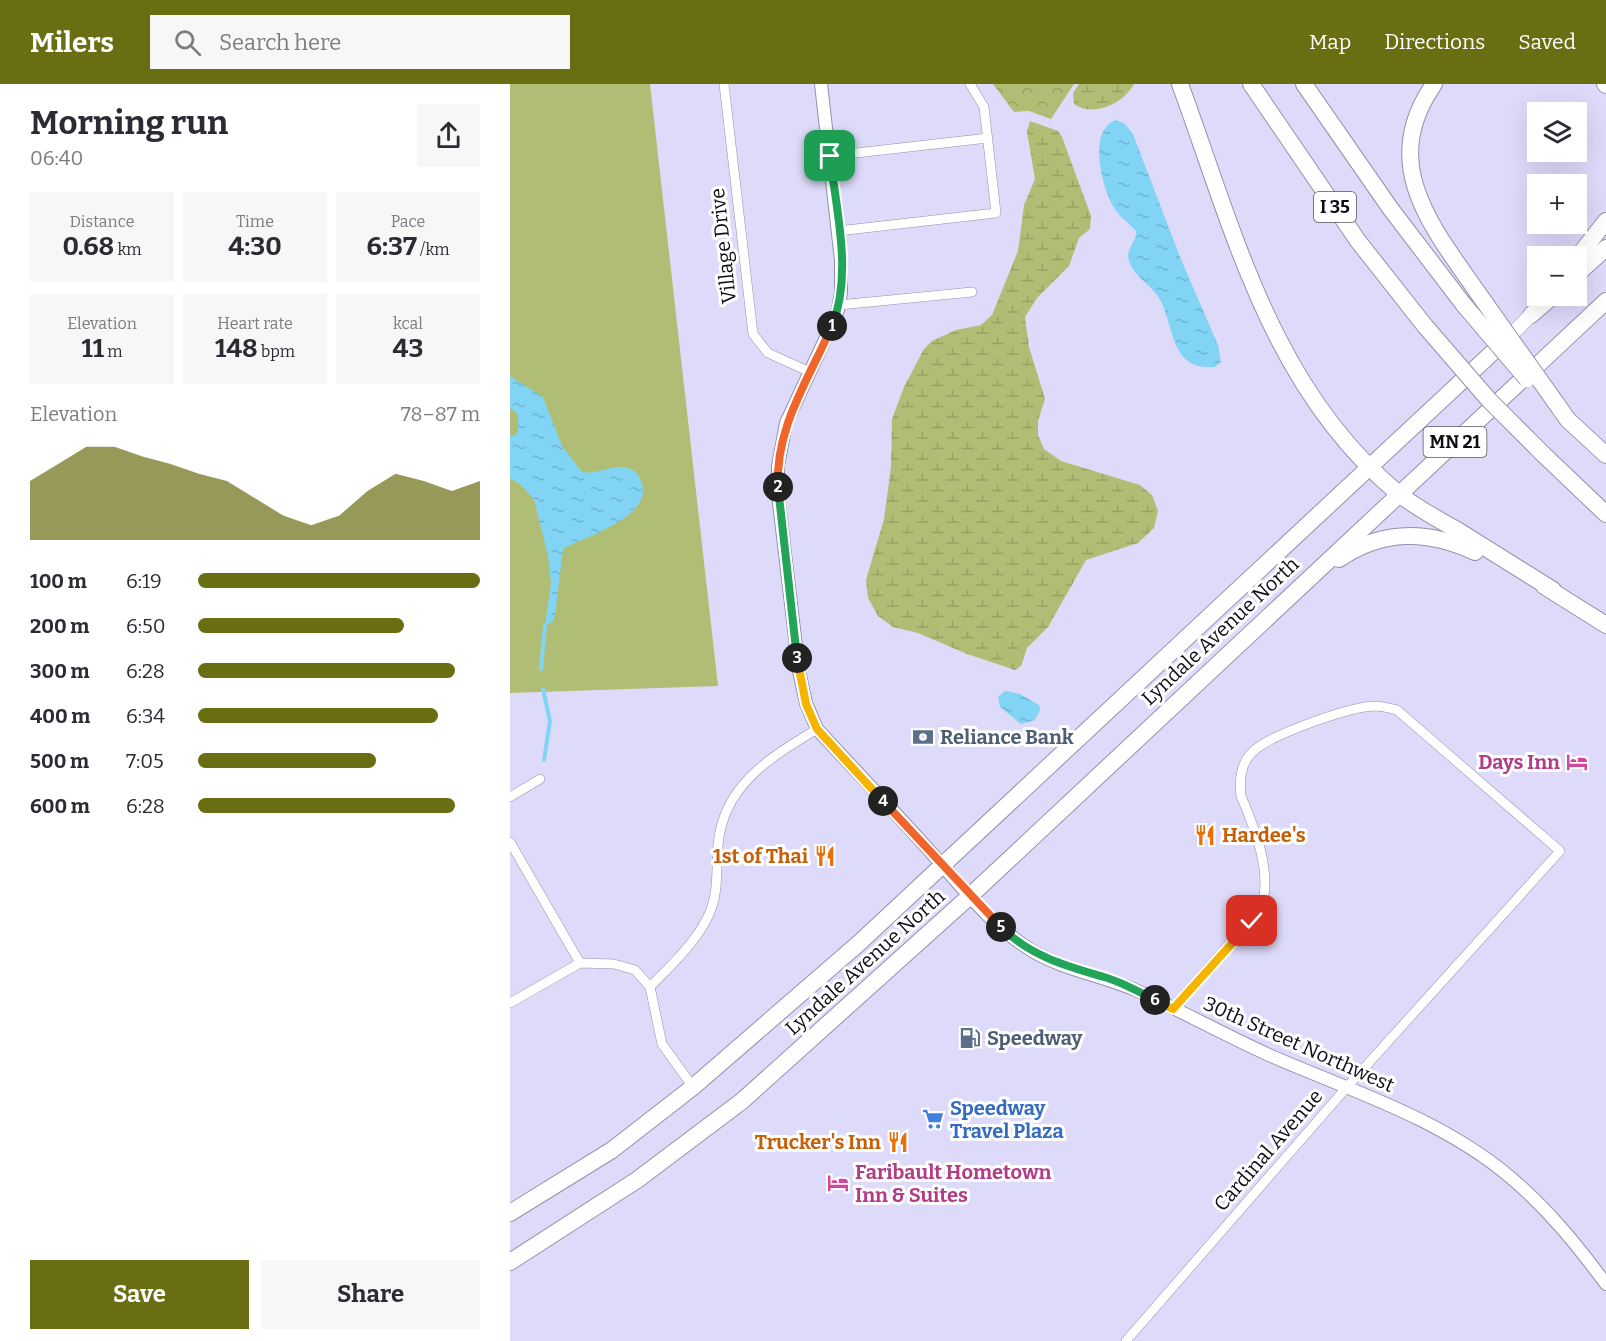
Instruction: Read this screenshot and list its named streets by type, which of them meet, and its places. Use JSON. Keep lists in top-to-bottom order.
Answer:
{
  "streets": {
    "highway": ["I 35", "MN 21", "Lyndale Avenue North"],
    "street": ["Village Drive", "30th Street Northwest", "Cardinal Avenue"]
  },
  "crossings": [
    ["Village Drive", "30th Street Northwest"],
    ["Lyndale Avenue North", "30th Street Northwest"],
    ["30th Street Northwest", "Cardinal Avenue"]
  ],
  "places": {
    "bank": ["Reliance Bank"],
    "hotel": ["Days Inn", "Faribault Hometown Inn & Suites"],
    "restaurant": ["Hardee's", "1st of Thai", "Trucker's Inn"],
    "fuel station": ["Speedway"],
    "supermarket": ["Speedway Travel Plaza"]
  },
  "page": {
    "header": "Milers",
    "search": "Search here",
    "nav": ["Map", "Directions", "Saved"],
    "heading": ["Morning run", "06:40"],
    "map_buttons": ["+", "−"],
    "stats": [
      ["Distance", "0.68 km"],
      ["Time", "4:30"],
      ["Pace", "6:37 /km"],
      ["Elevation", "11 m"],
      ["Heart rate", "148 bpm"],
      ["kcal", "43"]
    ],
    "pins": [
      "1",
      "2",
      "3",
      "4",
      "5",
      "6"
    ],
    "chart": ["Elevation", "78–87 m"],
    "list": [
      {
        "name": "100 m",
        "note": "6:19"
      },
      {
        "name": "200 m",
        "note": "6:50"
      },
      {
        "name": "300 m",
        "note": "6:28"
      },
      {
        "name": "400 m",
        "note": "6:34"
      },
      {
        "name": "500 m",
        "note": "7:05"
      },
      {
        "name": "600 m",
        "note": "6:28"
      }
    ],
    "buttons": ["Save", "Share"]
  }
}
